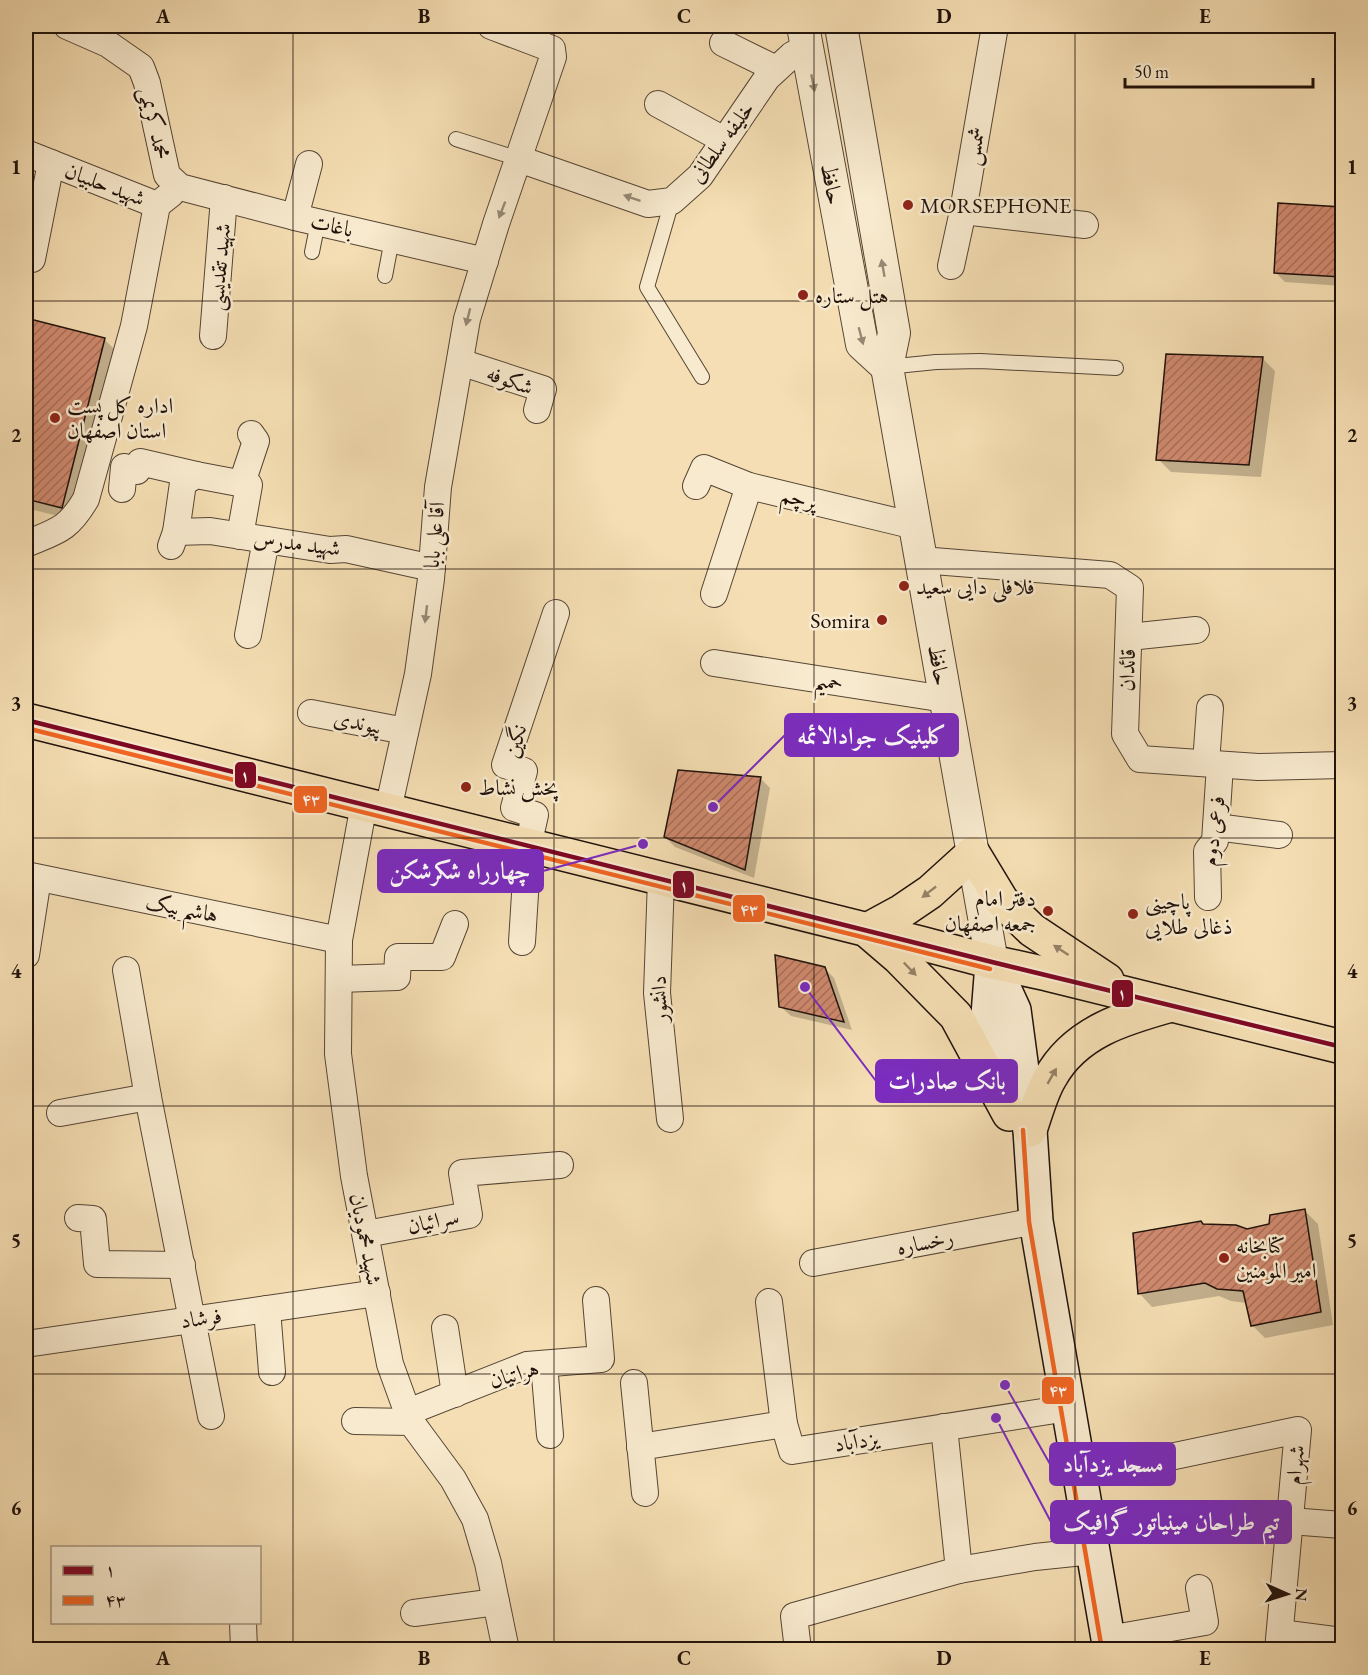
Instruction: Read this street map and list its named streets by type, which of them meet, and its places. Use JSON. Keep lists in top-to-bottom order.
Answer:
{
  "streets": {
    "street": [
      "محمد کریمی",
      "خلیفه سلطانی",
      "شمس",
      "شهید حلبیان",
      "حافظ",
      "باغات",
      "شهید تقدیسی",
      "شکوفه",
      "پرچم",
      "آقا علی بابا",
      "شهید مدرس",
      "قائدان",
      "حمیم",
      "پیوندی",
      "نگین",
      "فرعی دوم",
      "هاشم بیک",
      "دانشور",
      "سرائیان",
      "شهید محمودیان",
      "رخساره",
      "فرشاد",
      "هراتیان",
      "یزدآباد",
      "شهرام"
    ]
  },
  "crossings": [
    ["محمد کریمی", "شهید حلبیان"],
    ["محمد کریمی", "باغات"],
    ["خلیفه سلطانی", "حافظ"],
    ["شهید حلبیان", "باغات"],
    ["حافظ", "پرچم"],
    ["حافظ", "قائدان"],
    ["حافظ", "حمیم"],
    ["باغات", "شهید تقدیسی"],
    ["باغات", "آقا علی بابا"],
    ["شکوفه", "آقا علی بابا"],
    ["آقا علی بابا", "شهید مدرس"],
    ["آقا علی بابا", "پیوندی"],
    ["آقا علی بابا", "شهید محمودیان"],
    ["قائدان", "فرعی دوم"],
    ["هاشم بیک", "شهید محمودیان"],
    ["سرائیان", "شهید محمودیان"],
    ["شهید محمودیان", "فرشاد"],
    ["شهید محمودیان", "هراتیان"]
  ],
  "one_way": ["خلیفه سلطانی"],
  "places": [
    "MORSEPHONE",
    "هتل ستاره",
    "اداره کل پست استان اصفهان",
    "فلافلی دایی سعید",
    "Somira",
    "پخش نشاط",
    "کلینیک جوادالائمه",
    "چهارراه شکرشکن",
    "دفتر امام جمعه اصفهان",
    "پاچینی ذغالی طلایی",
    "بانک صادرات",
    "کتابخانه امیر المومنین",
    "مسجد یزدآباد",
    "تیم طراحان مینیاتور گرافیک"
  ],
  "lines": ["transit line ۱", "transit line ۴۳"],
  "legend": ["۱", "۴۳"],
  "scale_bar": "50 m",
  "north": "right",
  "grid": {
    "columns": [
      "A",
      "B",
      "C",
      "D",
      "E"
    ],
    "rows": [
      "1",
      "2",
      "3",
      "4",
      "5",
      "6"
    ]
  }
}
